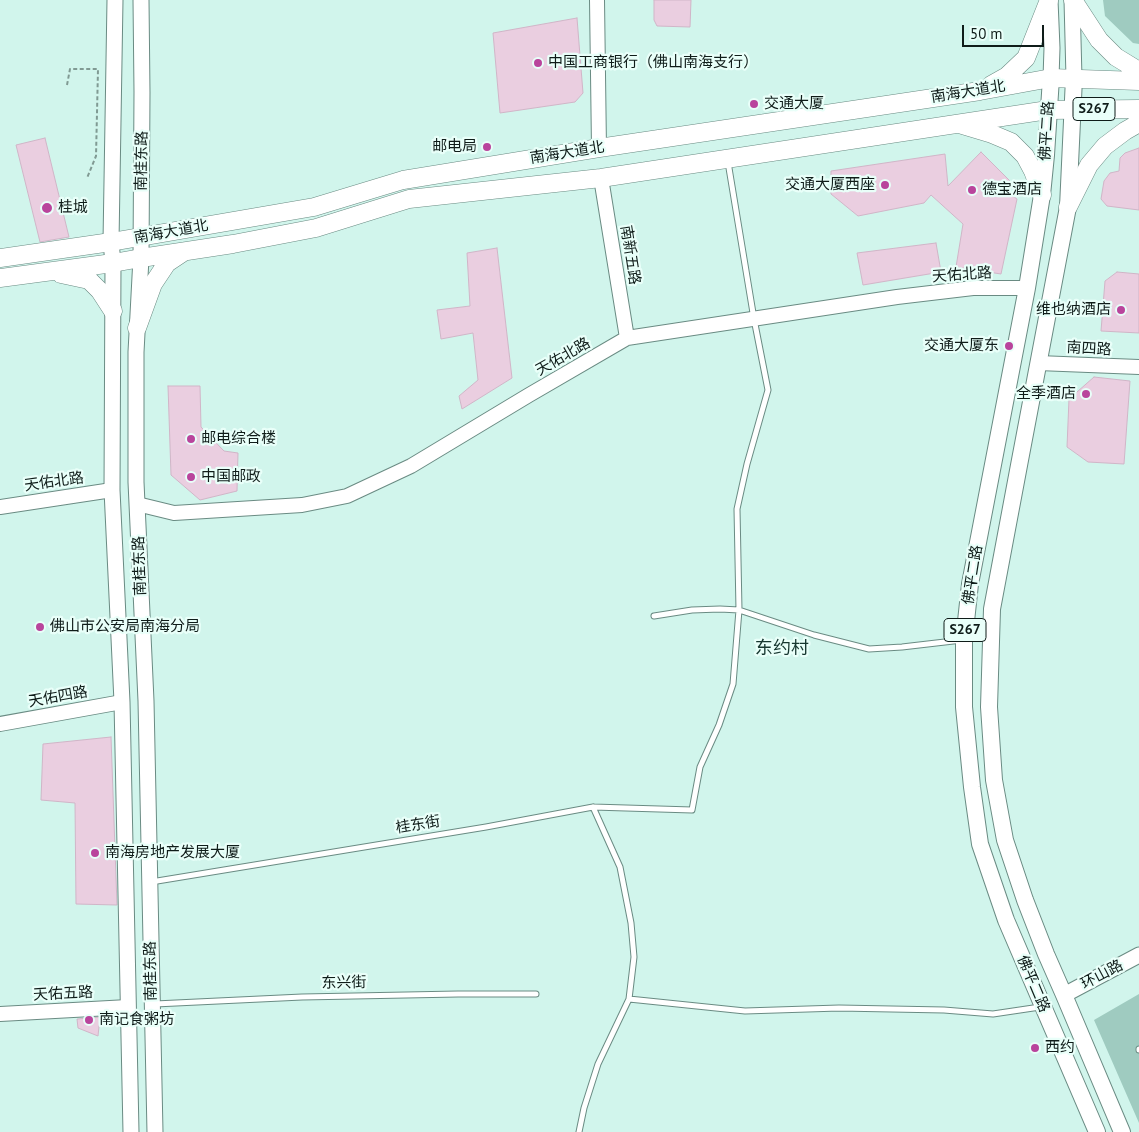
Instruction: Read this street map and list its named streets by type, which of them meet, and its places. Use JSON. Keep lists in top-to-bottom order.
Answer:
{
  "streets": {
    "highway": ["南海大道北", "S267"],
    "main road": ["佛平二路", "南桂东路", "环山路"],
    "street": [
      "南新五路",
      "天佑北路",
      "南四路",
      "天佑四路",
      "天佑五路"
    ],
    "lane": ["桂东街", "东兴街"]
  },
  "crossings": [
    ["南海大道北", "佛平二路"],
    ["南海大道北", "南桂东路"],
    ["南海大道北", "南新五路"],
    ["佛平二路", "天佑北路"],
    ["佛平二路", "南四路"],
    ["佛平二路", "环山路"],
    ["南桂东路", "天佑北路"],
    ["南桂东路", "天佑四路"],
    ["南桂东路", "桂东街"],
    ["南桂东路", "东兴街"],
    ["南桂东路", "天佑五路"],
    ["南新五路", "天佑北路"]
  ],
  "districts": ["东约村"],
  "places": [
    "中国工商银行（佛山南海支行）",
    "交通大厦",
    "邮电局",
    "交通大厦西座",
    "德宝酒店",
    "桂城",
    "维也纳酒店",
    "交通大厦东",
    "全季酒店",
    "邮电综合楼",
    "中国邮政",
    "佛山市公安局南海分局",
    "南海房地产发展大厦",
    "南记食粥坊",
    "西约"
  ],
  "scale_bar": "50 m"
}
